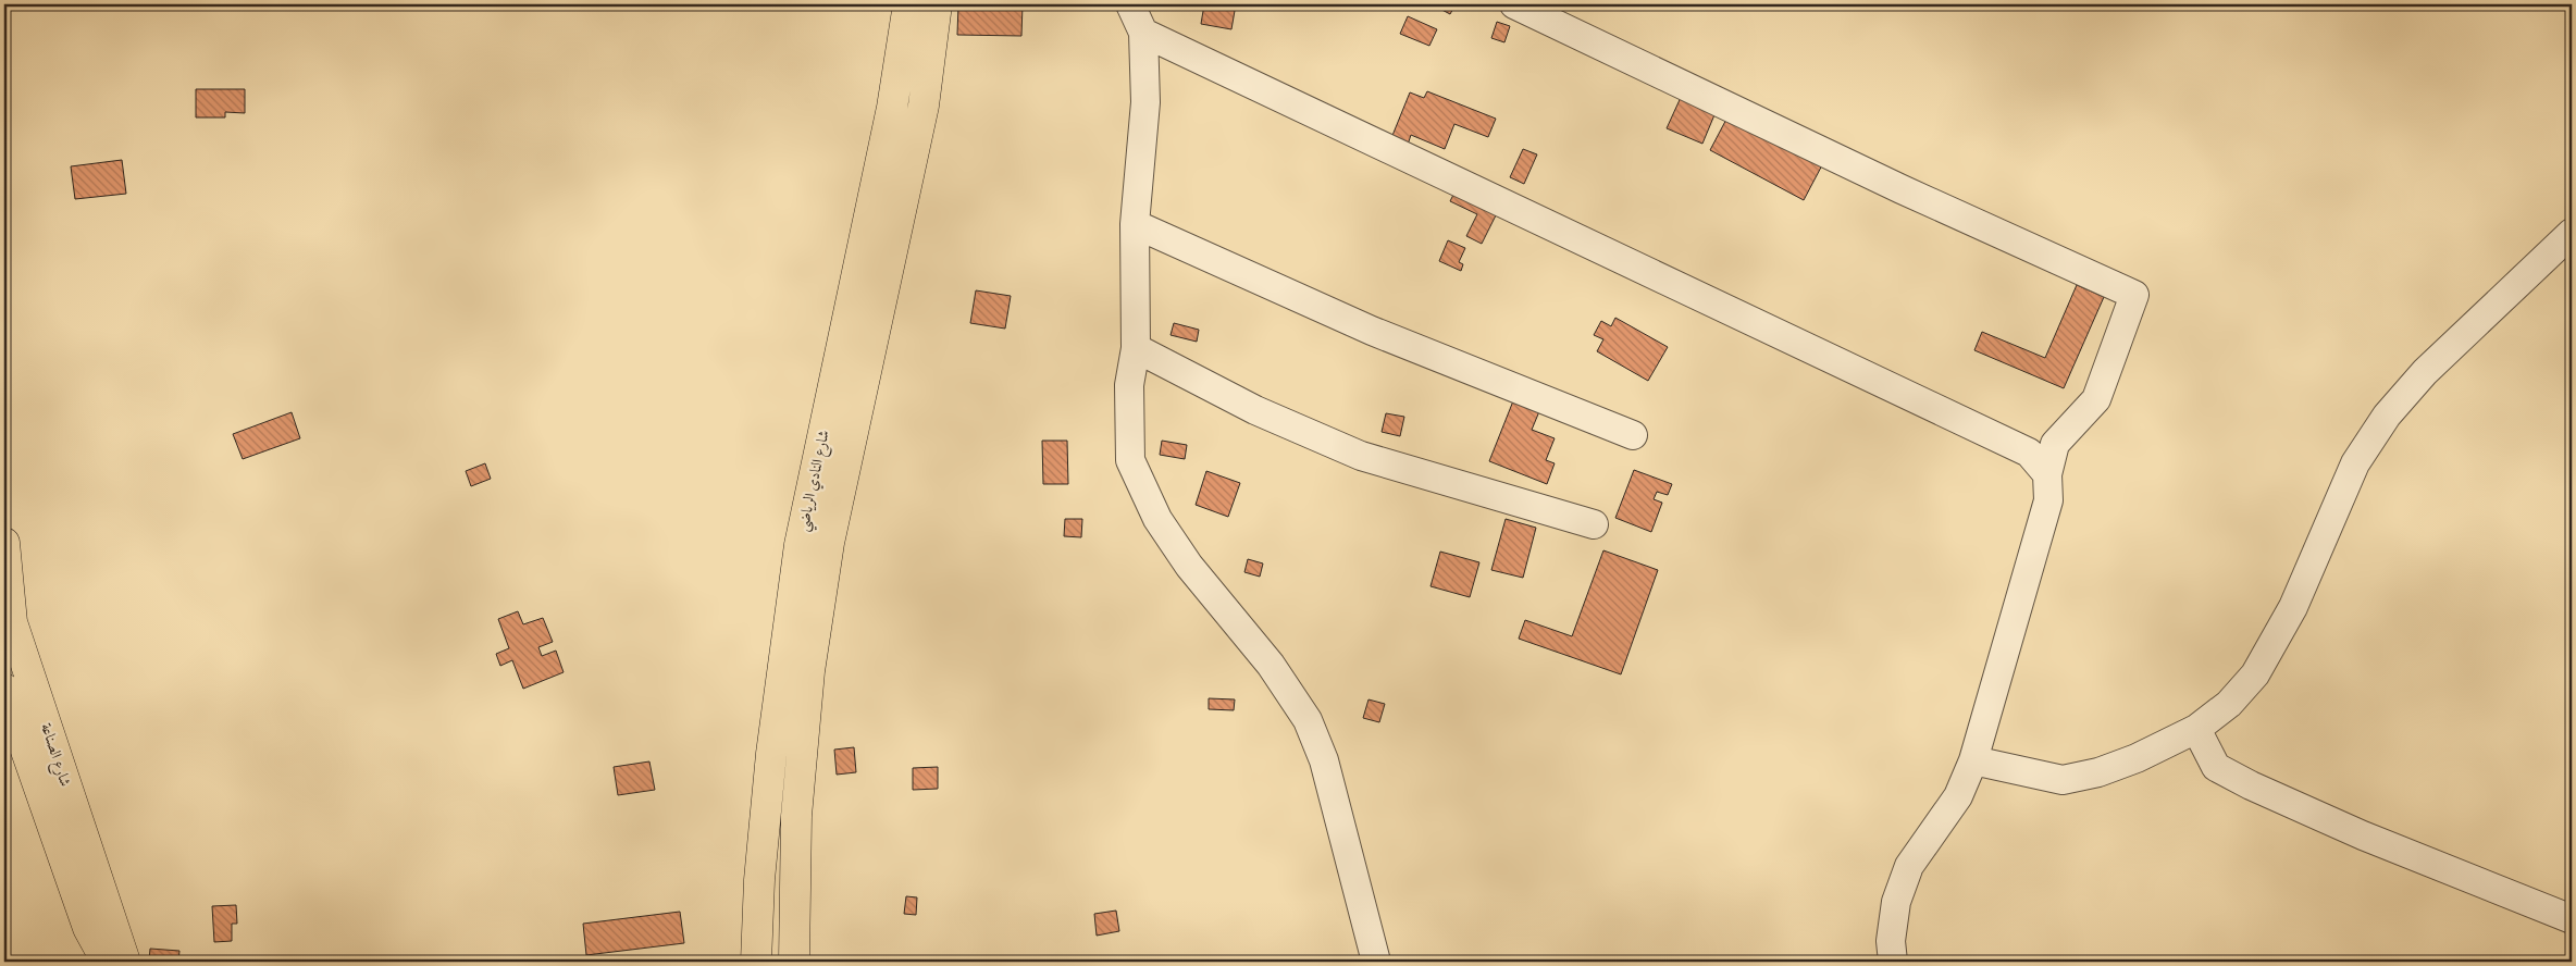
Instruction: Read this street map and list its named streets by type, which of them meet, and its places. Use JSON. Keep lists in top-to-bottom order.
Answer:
{
  "streets": {
    "main road": ["شارع النادي الرياضي", "شارع الصناعة"]
  }
}
